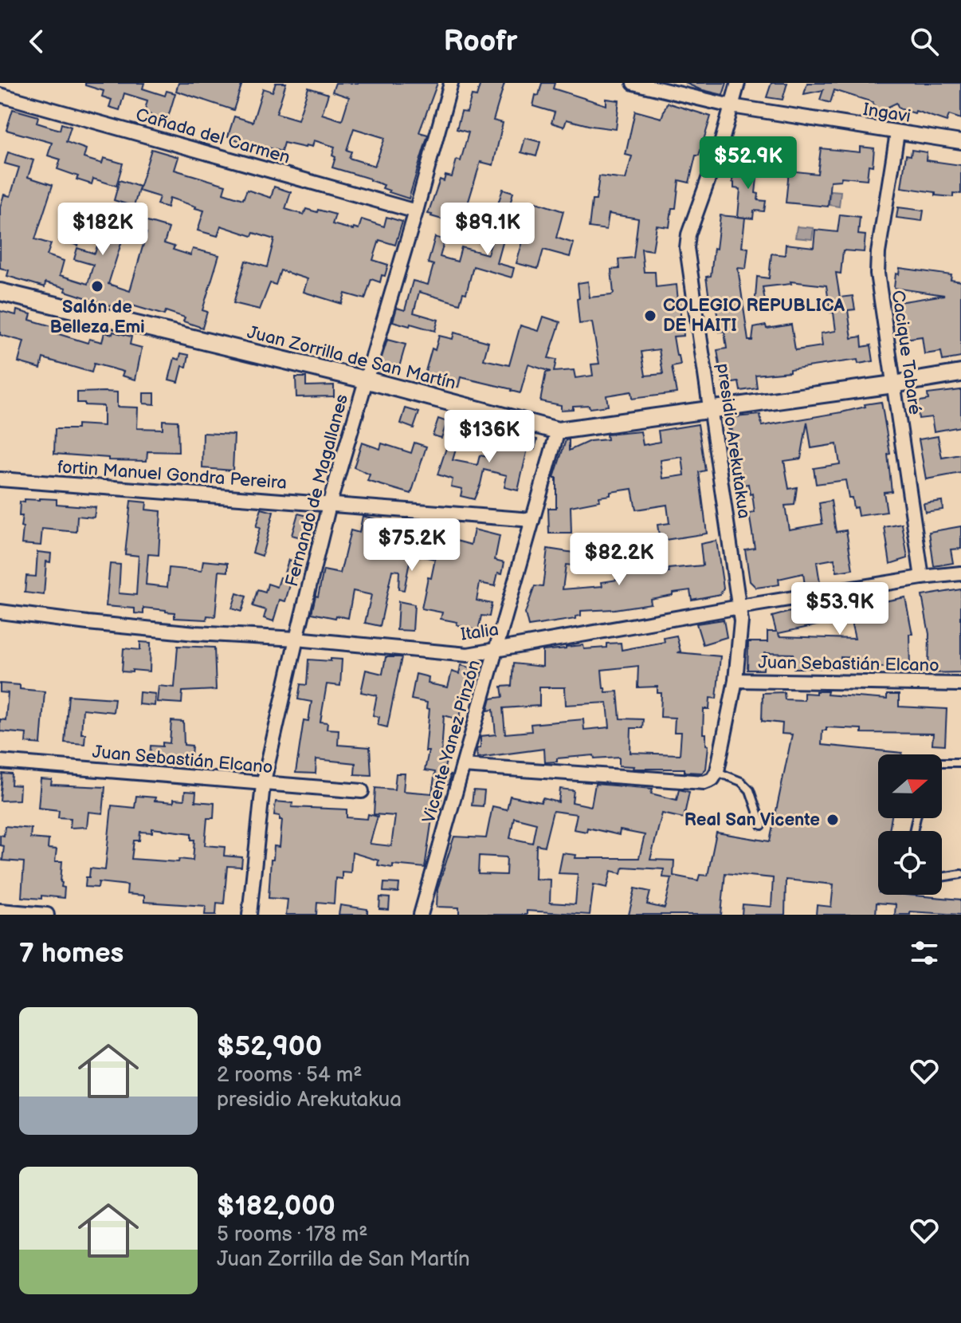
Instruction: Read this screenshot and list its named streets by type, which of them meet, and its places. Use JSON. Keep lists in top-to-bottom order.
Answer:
{
  "streets": {
    "street": [
      "Ingavi",
      "Cañada del Carmen",
      "Cacique Tabaré",
      "Juan Zorrilla de San Martín",
      "presidio Arekutakua",
      "fortin Manuel Gondra Pereira",
      "Fernando de Magallanes",
      "Italia",
      "Juan Sebastián Elcano",
      "Vicente Yanez Pinzón"
    ]
  },
  "crossings": [
    ["Ingavi", "Cacique Tabaré"],
    ["Ingavi", "presidio Arekutakua"],
    ["Cañada del Carmen", "Fernando de Magallanes"],
    ["Cacique Tabaré", "Juan Zorrilla de San Martín"],
    ["Cacique Tabaré", "Italia"],
    ["Juan Zorrilla de San Martín", "presidio Arekutakua"],
    ["Juan Zorrilla de San Martín", "Fernando de Magallanes"],
    ["Juan Zorrilla de San Martín", "Vicente Yanez Pinzón"],
    ["presidio Arekutakua", "Italia"],
    ["presidio Arekutakua", "Juan Sebastián Elcano"],
    ["fortin Manuel Gondra Pereira", "Fernando de Magallanes"],
    ["fortin Manuel Gondra Pereira", "Vicente Yanez Pinzón"],
    ["Fernando de Magallanes", "Italia"],
    ["Fernando de Magallanes", "Juan Sebastián Elcano"],
    ["Italia", "Vicente Yanez Pinzón"]
  ],
  "places": ["Salón de Belleza Emi", "COLEGIO REPUBLICA DE HAITI", "Real San Vicente"],
  "north": "right",
  "page": {
    "header": "Roofr",
    "price": [
      "$52.9K",
      "$182K",
      "$89.1K",
      "$136K",
      "$75.2K",
      "$82.2K",
      "$53.9K"
    ],
    "heading": "7 homes",
    "list": [
      {
        "name": "$52,900",
        "note": "2 rooms · 54 m² · presidio Arekutakua"
      },
      {
        "name": "$182,000",
        "note": "5 rooms · 178 m² · Juan Zorrilla de San Martín"
      }
    ]
  }
}
